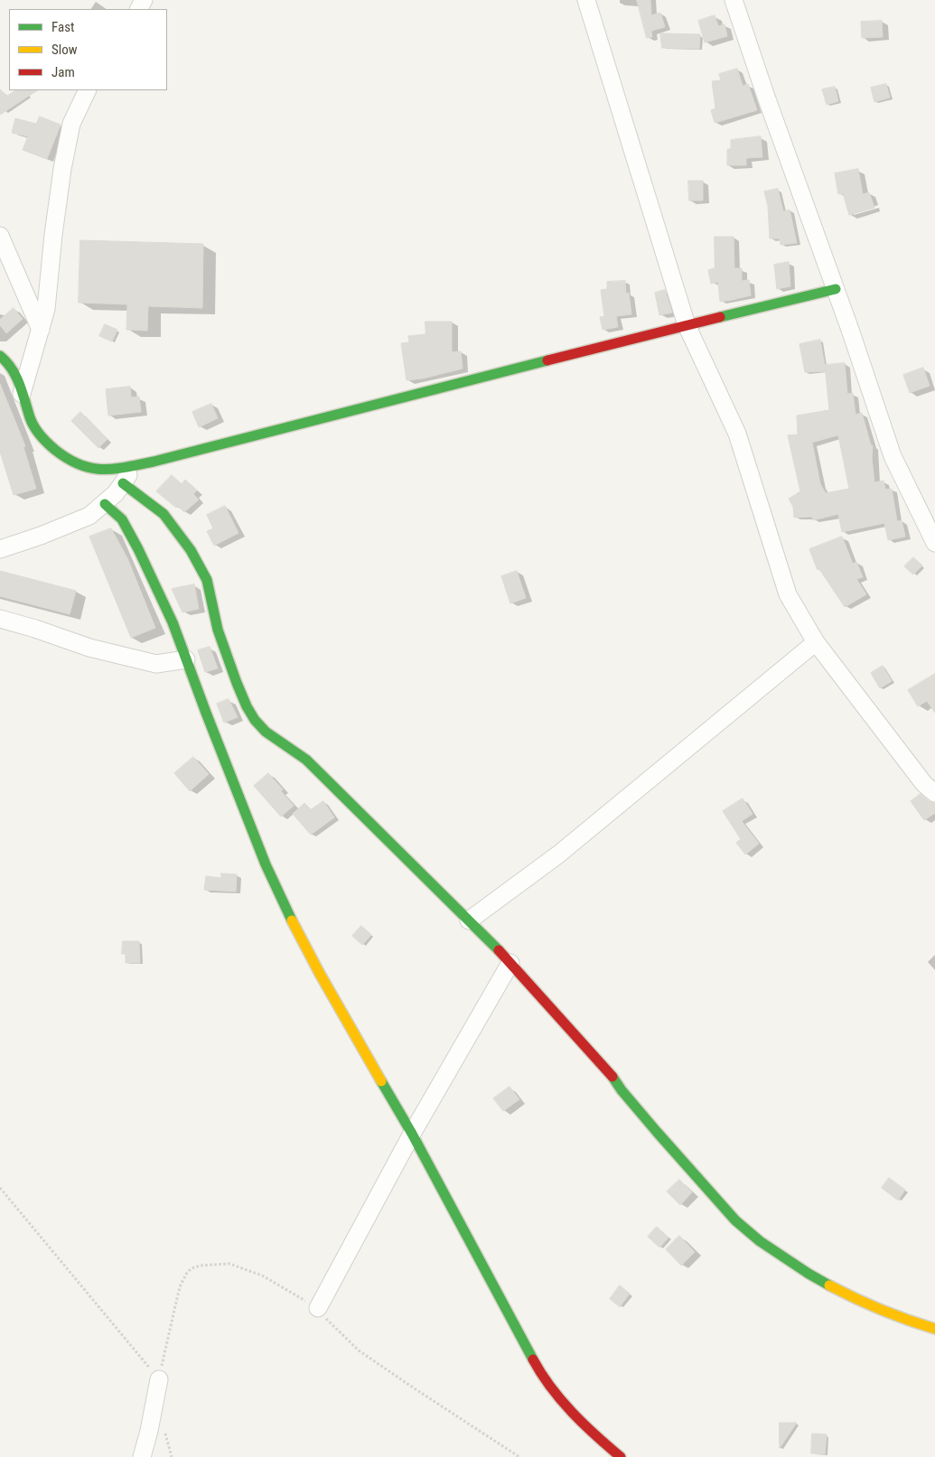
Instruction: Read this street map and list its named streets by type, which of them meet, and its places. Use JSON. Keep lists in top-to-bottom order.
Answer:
{
  "legend": ["Fast", "Slow", "Jam"]
}
